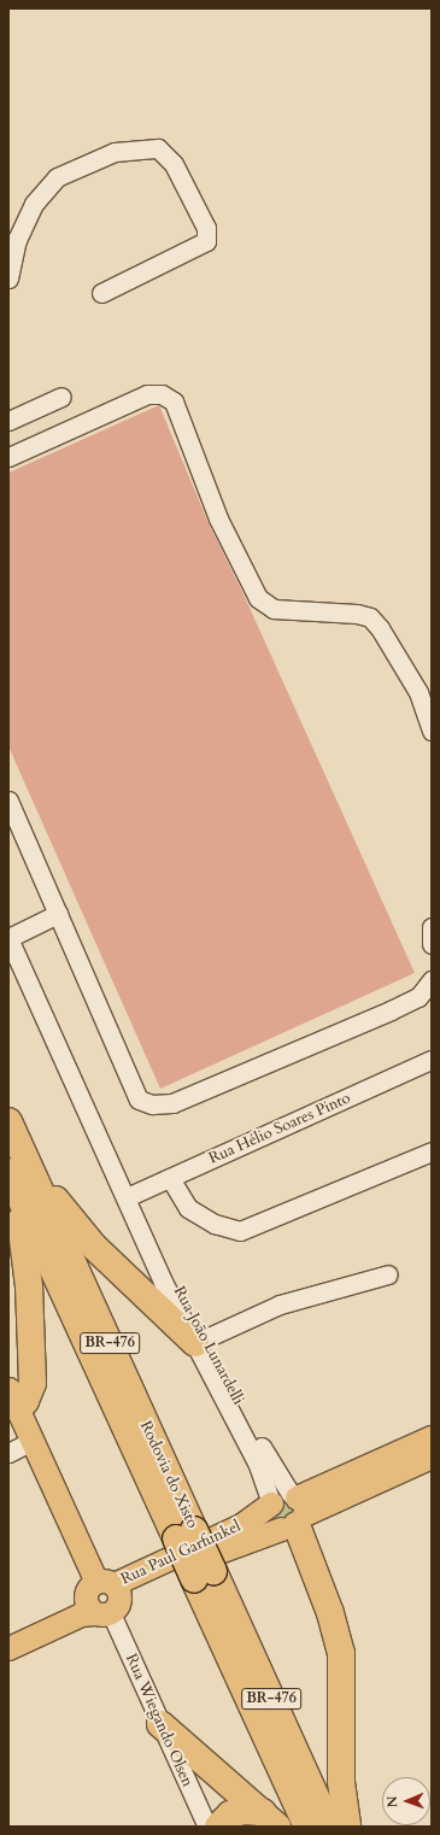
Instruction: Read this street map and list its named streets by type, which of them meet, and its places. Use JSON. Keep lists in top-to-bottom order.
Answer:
{
  "streets": {
    "highway": ["BR-476", "Rodovia do Xisto"],
    "main road": ["Rua Paul Garfunkel", "Rua Wiegando Olsen"],
    "street": ["Rua Hélio Soares Pinto", "Rua João Lunardelli"]
  },
  "crossings": [
    ["Rua Hélio Soares Pinto", "Rua João Lunardelli"],
    ["Rua João Lunardelli", "Rua Paul Garfunkel"],
    ["Rua Paul Garfunkel", "Rua Wiegando Olsen"]
  ],
  "north": "left"
}
